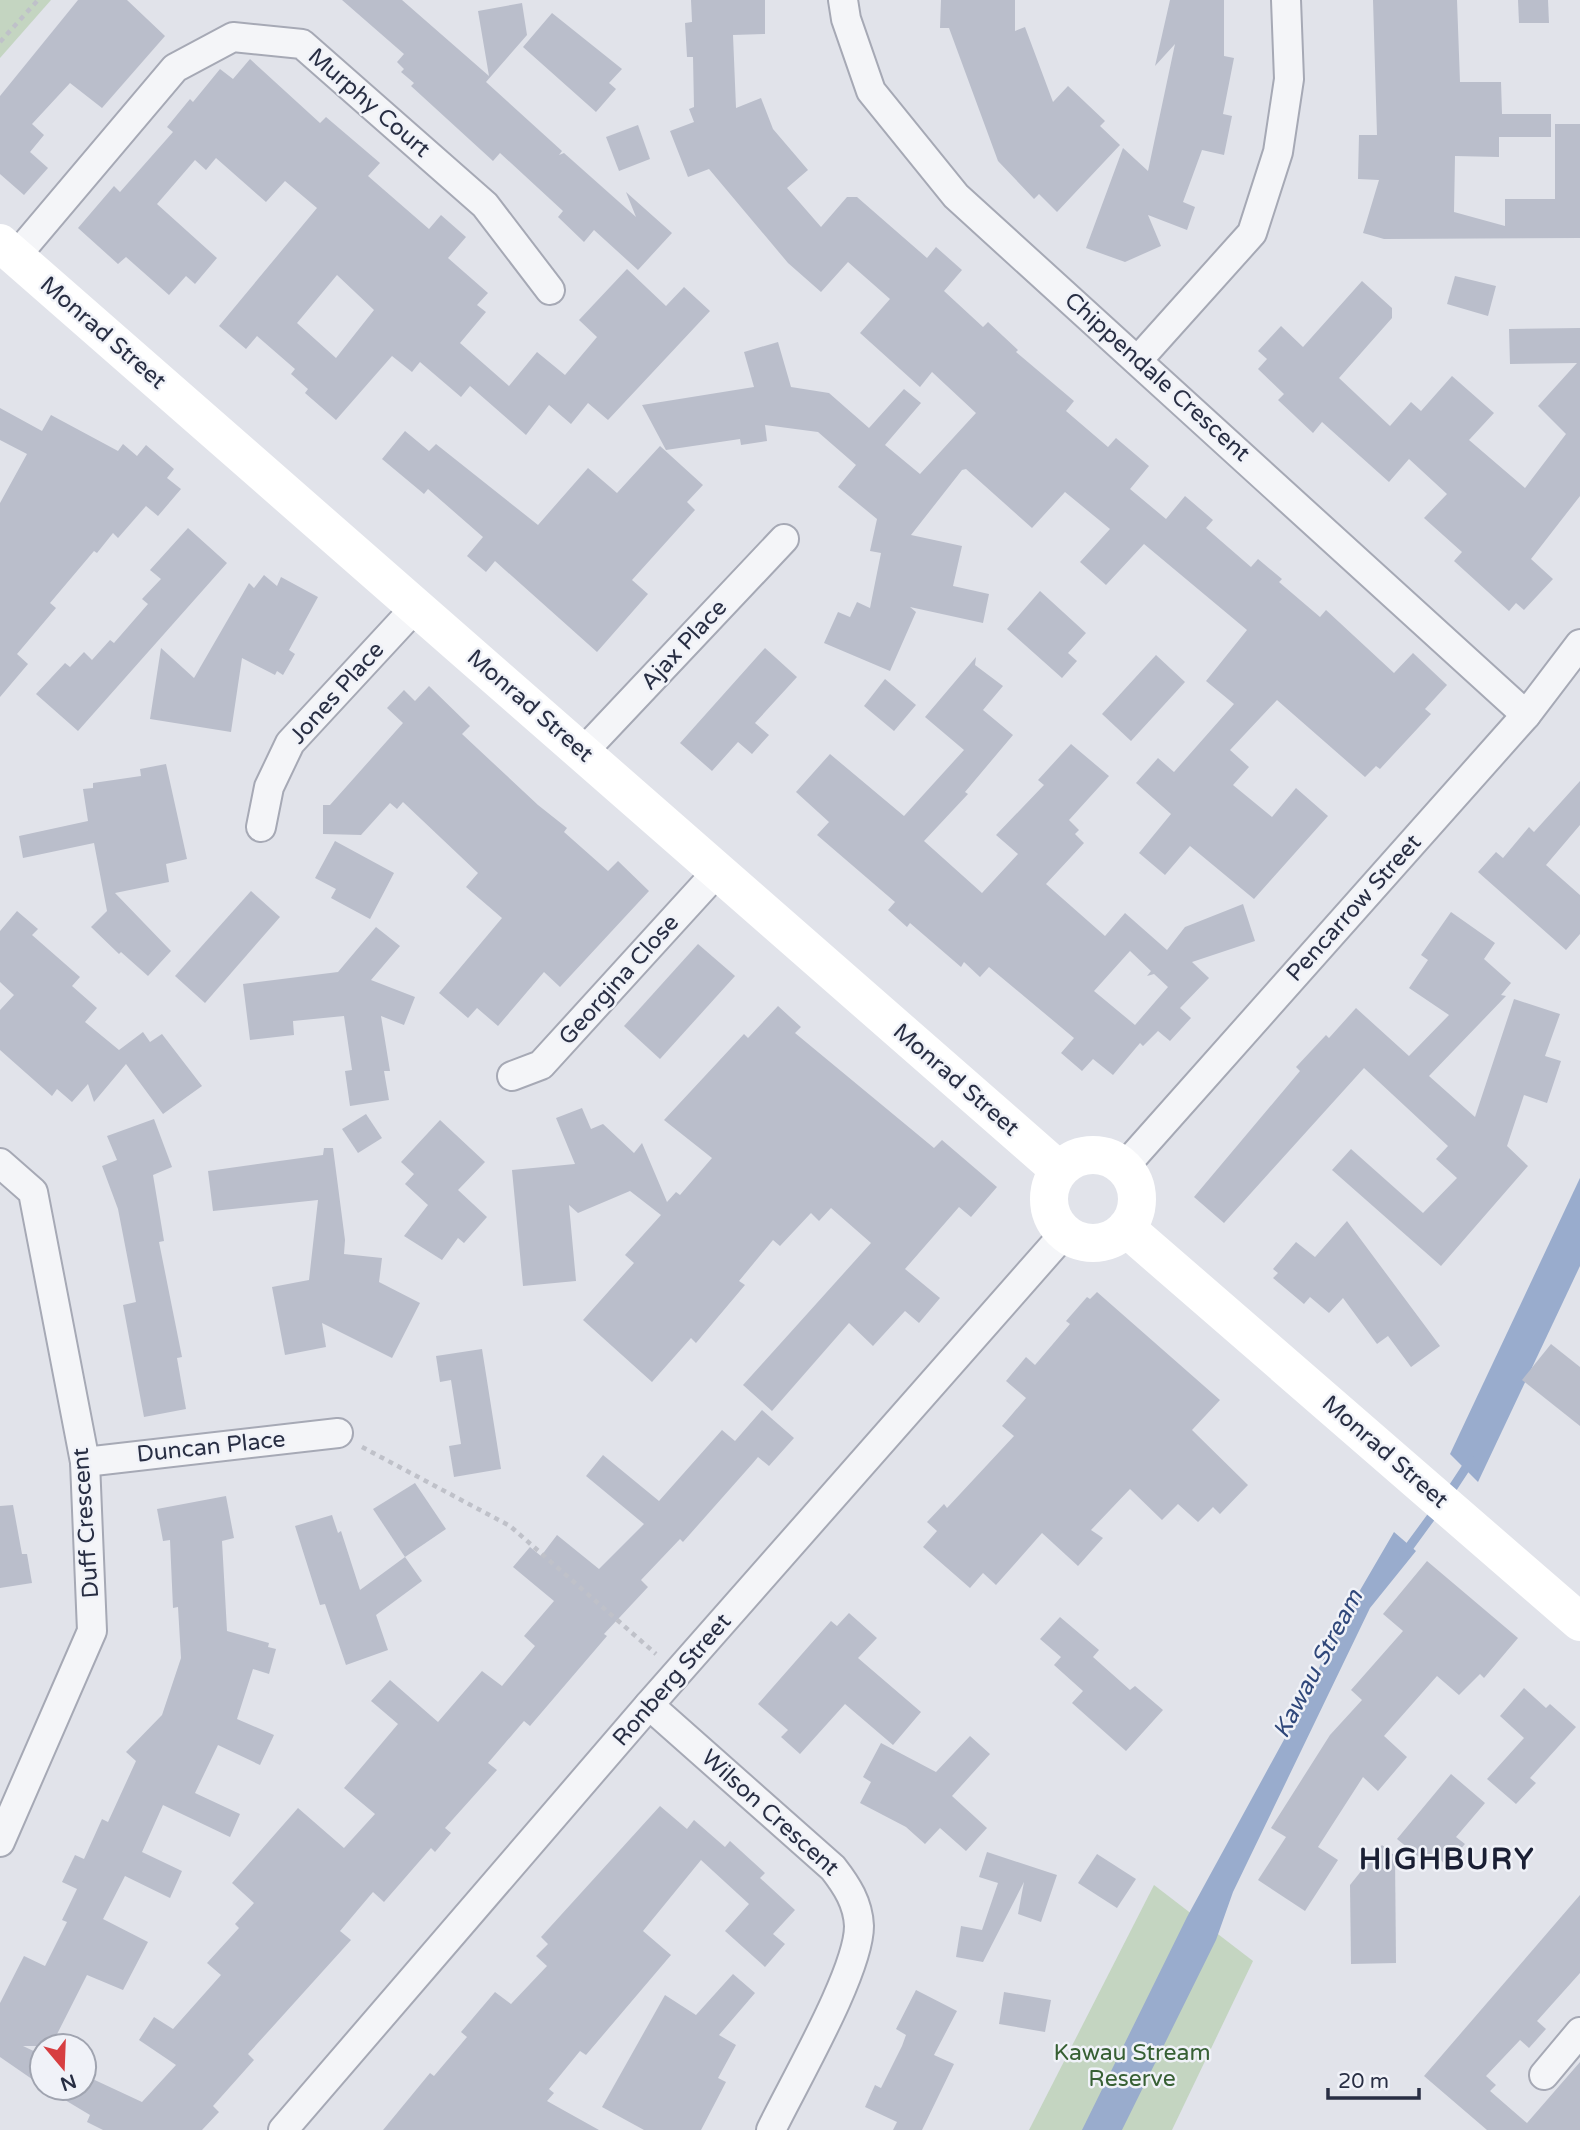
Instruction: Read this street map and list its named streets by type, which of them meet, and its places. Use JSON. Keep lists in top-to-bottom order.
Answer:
{
  "streets": {
    "street": [
      "Murphy Court",
      "Monrad Street",
      "Chippendale Crescent",
      "Ajax Place",
      "Jones Place",
      "Pencarrow Street",
      "Georgina Close",
      "Duncan Place",
      "Duff Crescent",
      "Ronberg Street",
      "Wilson Crescent"
    ]
  },
  "crossings": [
    ["Murphy Court", "Monrad Street"],
    ["Monrad Street", "Ajax Place"],
    ["Monrad Street", "Jones Place"],
    ["Monrad Street", "Pencarrow Street"],
    ["Monrad Street", "Georgina Close"],
    ["Monrad Street", "Ronberg Street"],
    ["Chippendale Crescent", "Pencarrow Street"],
    ["Pencarrow Street", "Ronberg Street"],
    ["Duncan Place", "Duff Crescent"],
    ["Ronberg Street", "Wilson Crescent"]
  ],
  "districts": ["HIGHBURY"],
  "water": ["Kawau Stream"],
  "parks": ["Kawau Stream Reserve"],
  "scale_bar": "20 m",
  "north": "bottom"
}
